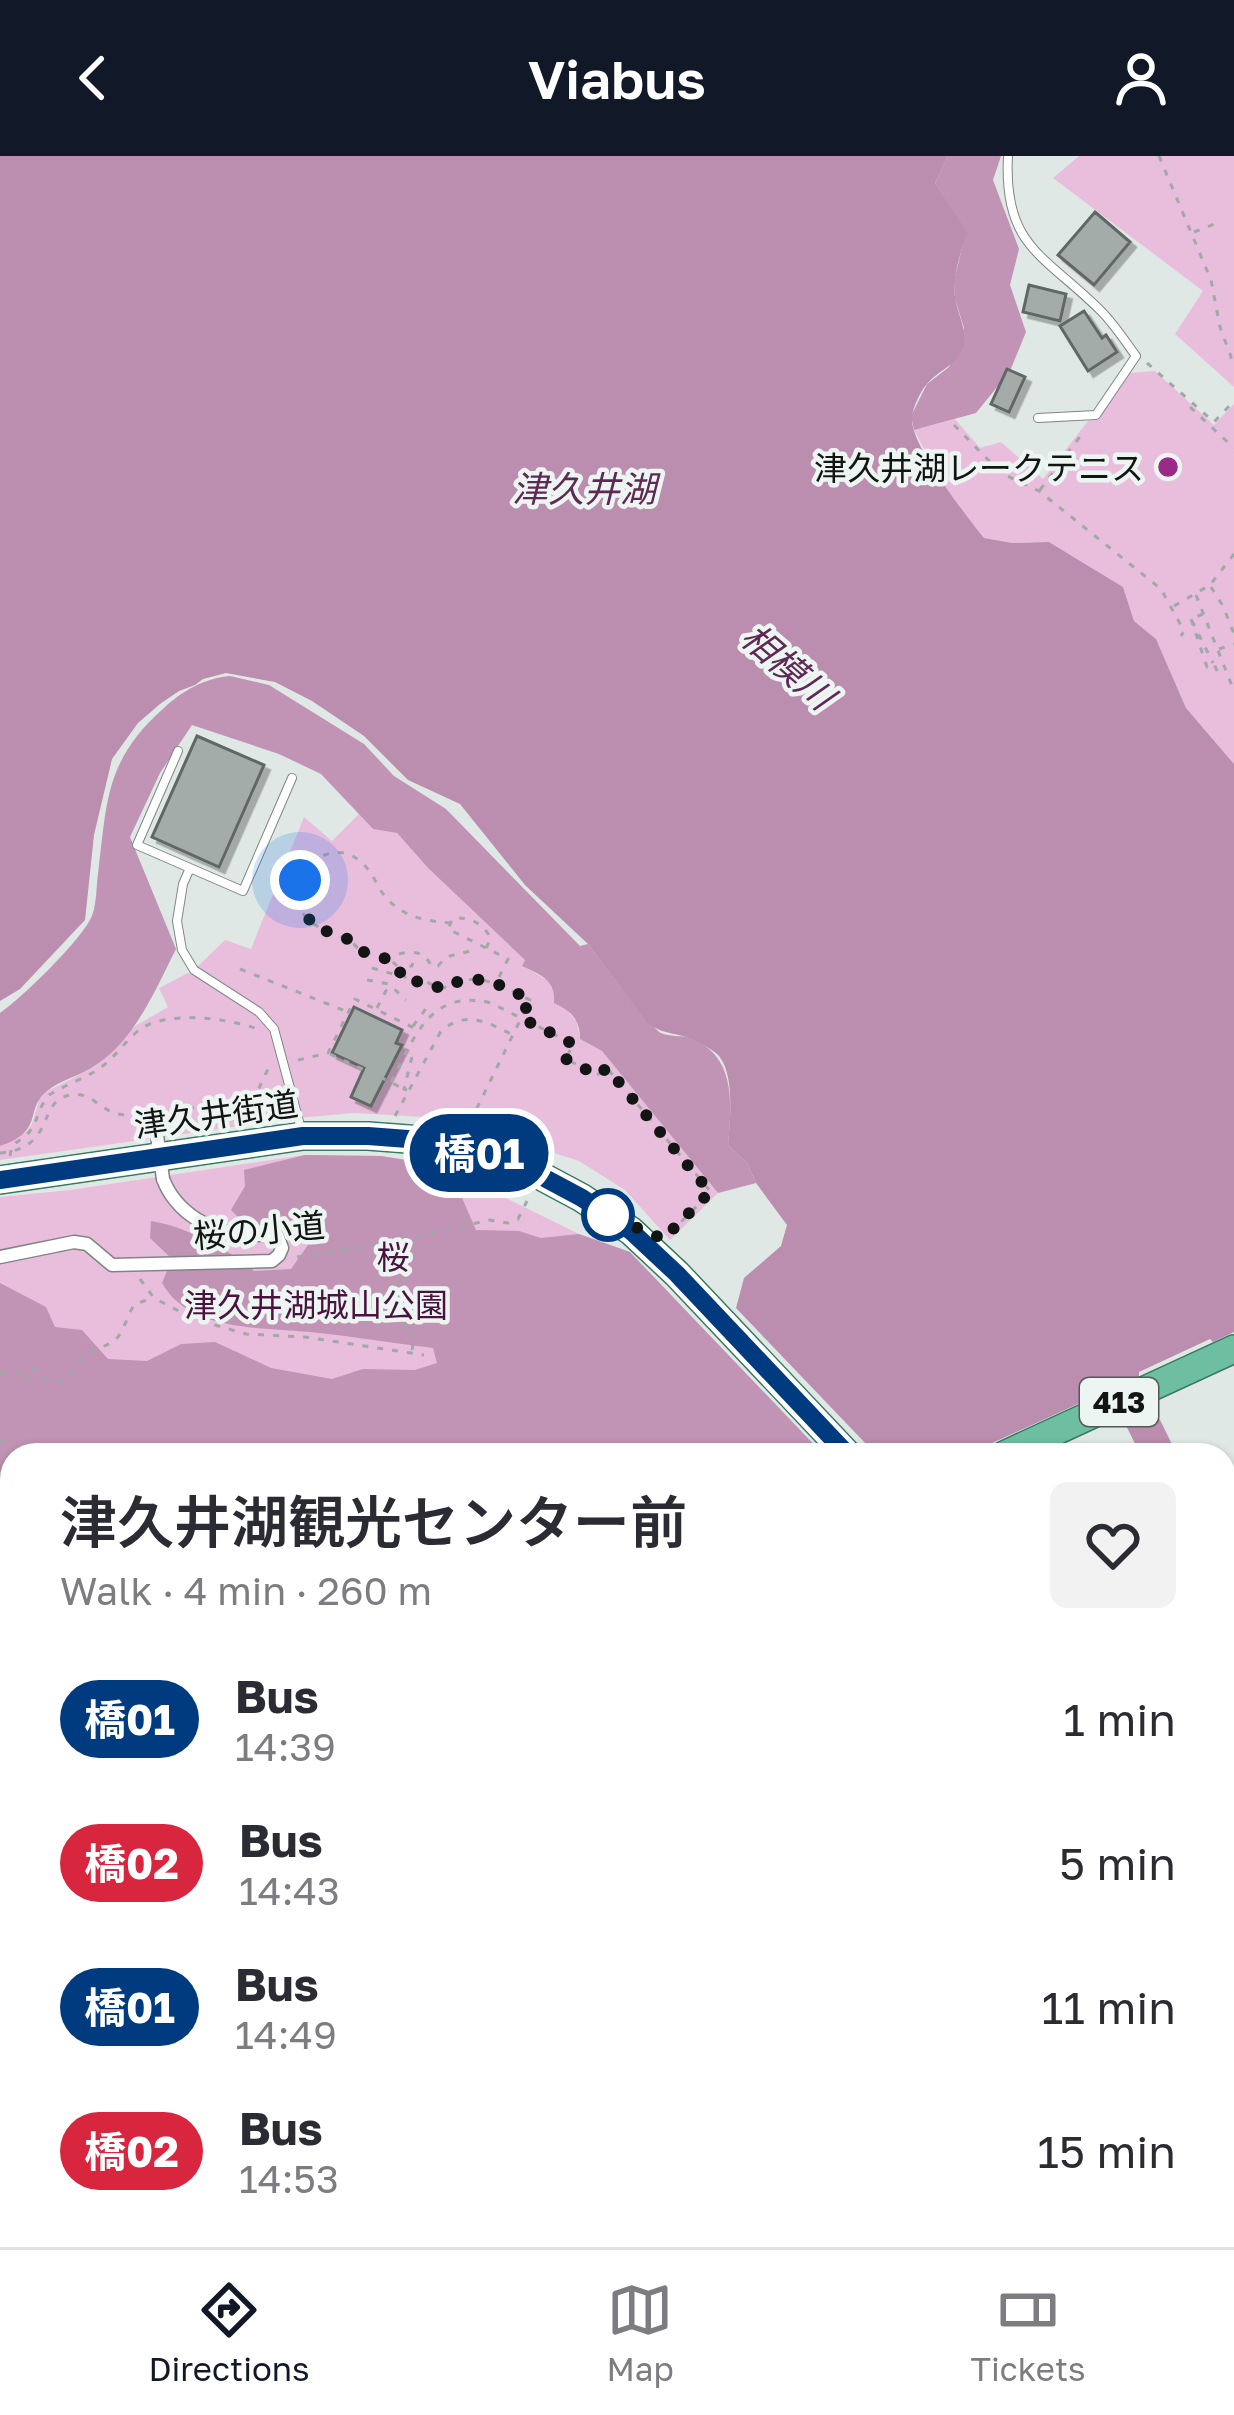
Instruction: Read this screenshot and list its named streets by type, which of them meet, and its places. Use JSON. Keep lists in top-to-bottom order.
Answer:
{
  "streets": {
    "highway": ["津久井街道", "413"],
    "street": ["桜の小道"]
  },
  "water": ["津久井湖", "相模川"],
  "parks": ["桜", "津久井湖城山公園"],
  "places": ["津久井湖レークテニス"],
  "lines": ["bus line 橋01"],
  "page": {
    "header": "Viabus",
    "on_map": "橋01",
    "heading": ["津久井湖観光センター前", "Walk · 4 min · 260 m"],
    "list": [
      {
        "mark": "橋01",
        "name": "Bus",
        "note": "14:39",
        "value": "1 min"
      },
      {
        "mark": "橋02",
        "name": "Bus",
        "note": "14:43",
        "value": "5 min"
      },
      {
        "mark": "橋01",
        "name": "Bus",
        "note": "14:49",
        "value": "11 min"
      },
      {
        "mark": "橋02",
        "name": "Bus",
        "note": "14:53",
        "value": "15 min"
      }
    ],
    "tabs": ["Directions", "Map", "Tickets"]
  }
}
